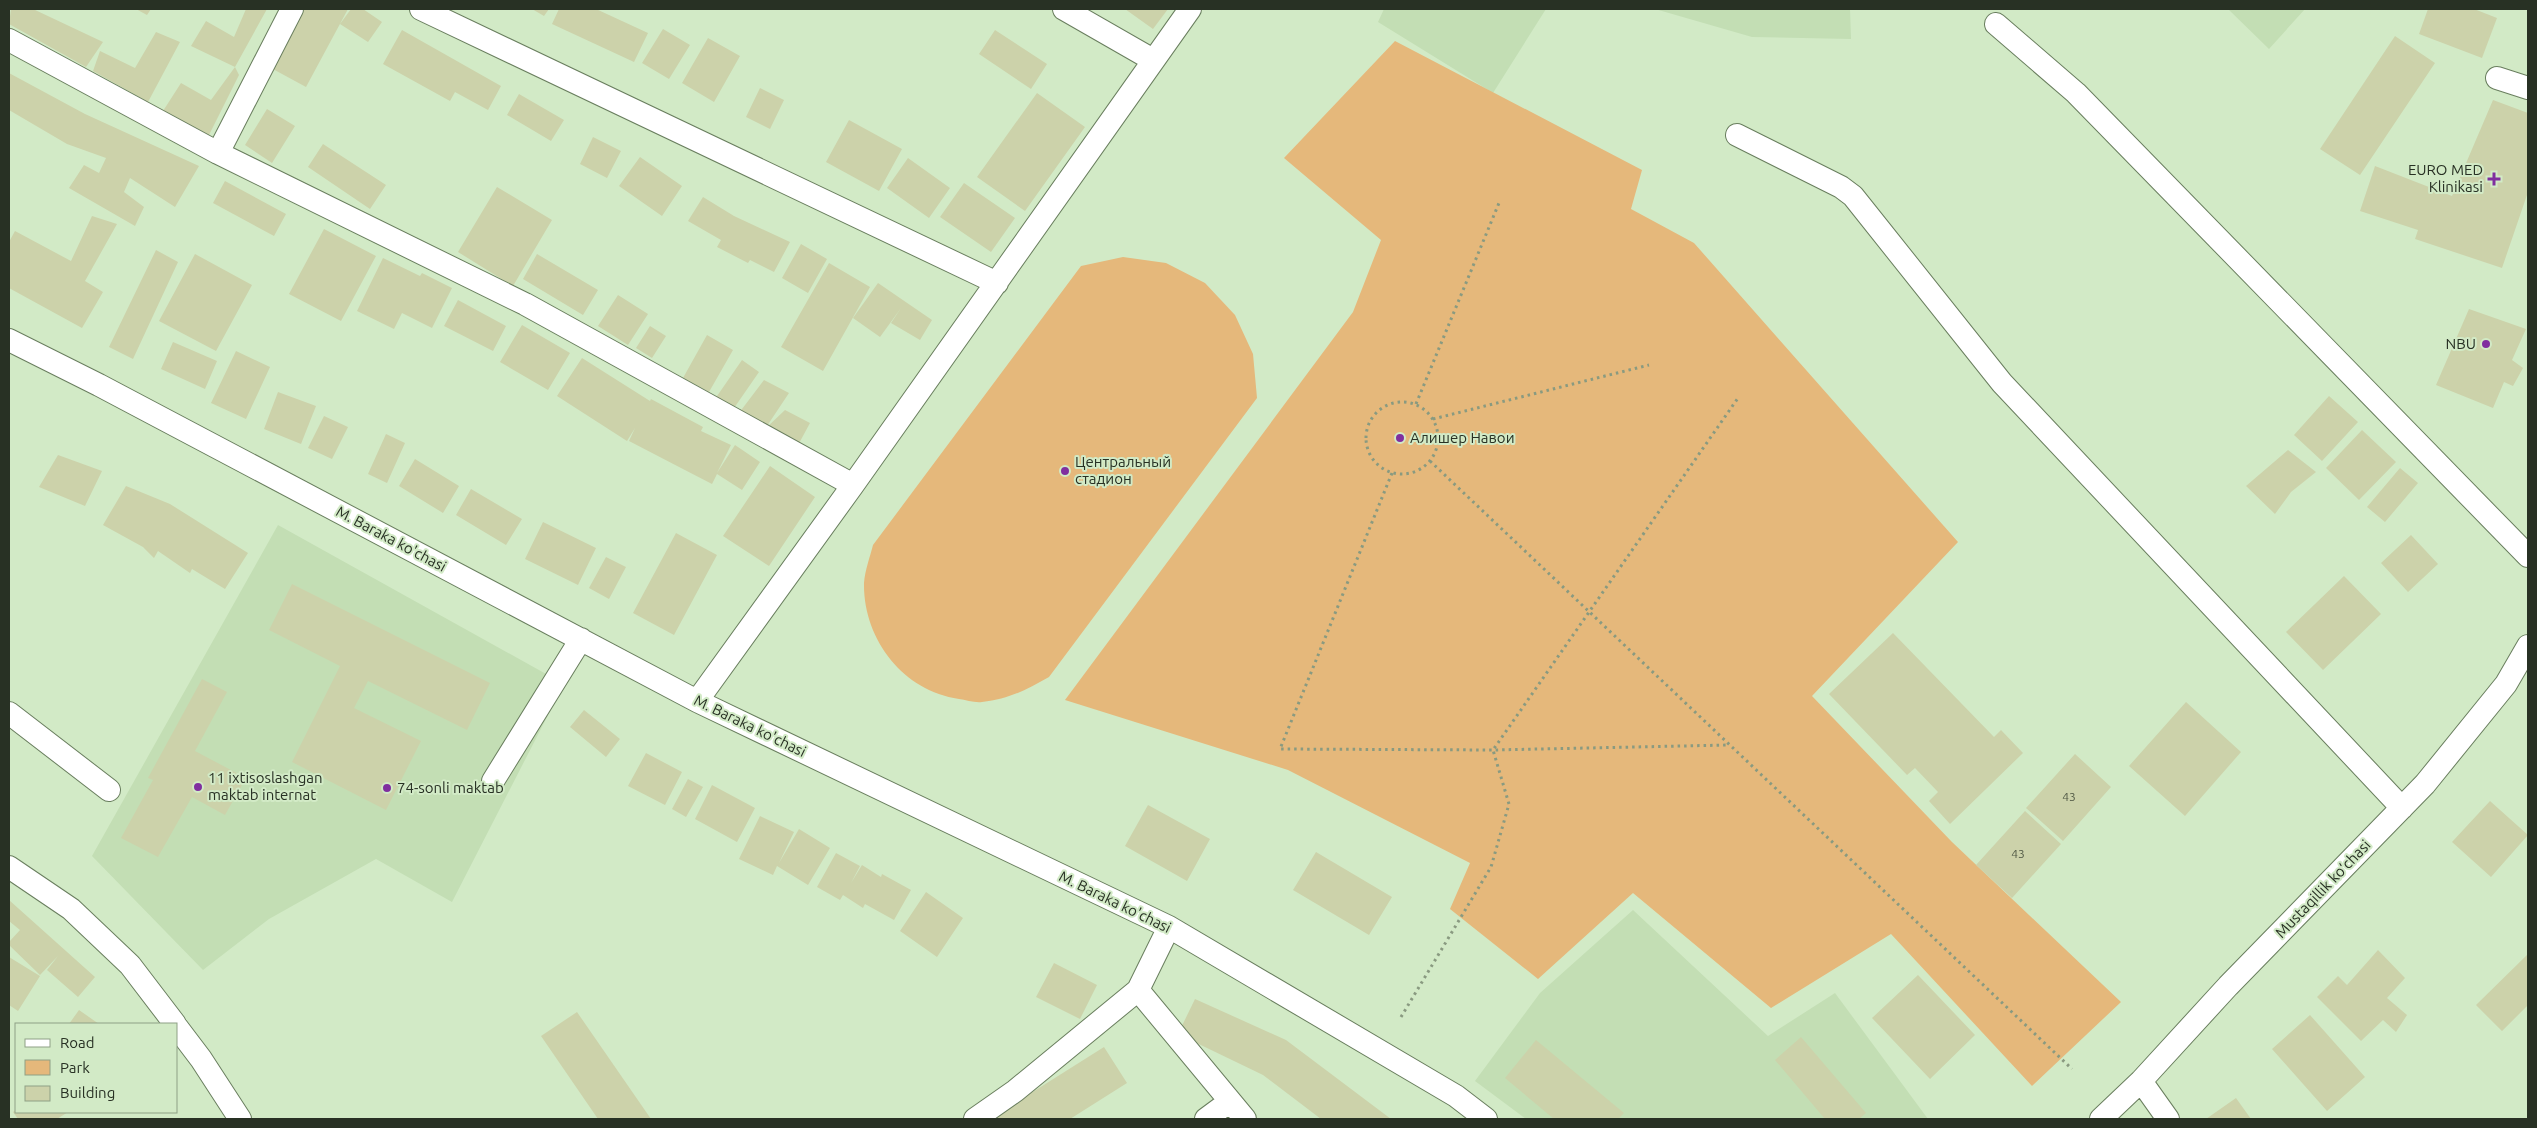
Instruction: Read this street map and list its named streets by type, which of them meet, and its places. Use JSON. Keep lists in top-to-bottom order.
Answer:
{
  "streets": {
    "street": ["M. Baraka ko'chasi", "Mustaqillik ko‘chasi"]
  },
  "places": {
    "health": ["EURO MED Klinikasi"],
    "other": [
      "NBU",
      "Алишер Навои",
      "Центральный стадион",
      "11 ixtisoslashgan maktab internat",
      "74-sonli maktab"
    ]
  },
  "house_numbers": ["43", "43"],
  "legend": ["Road", "Park", "Building"]
}
